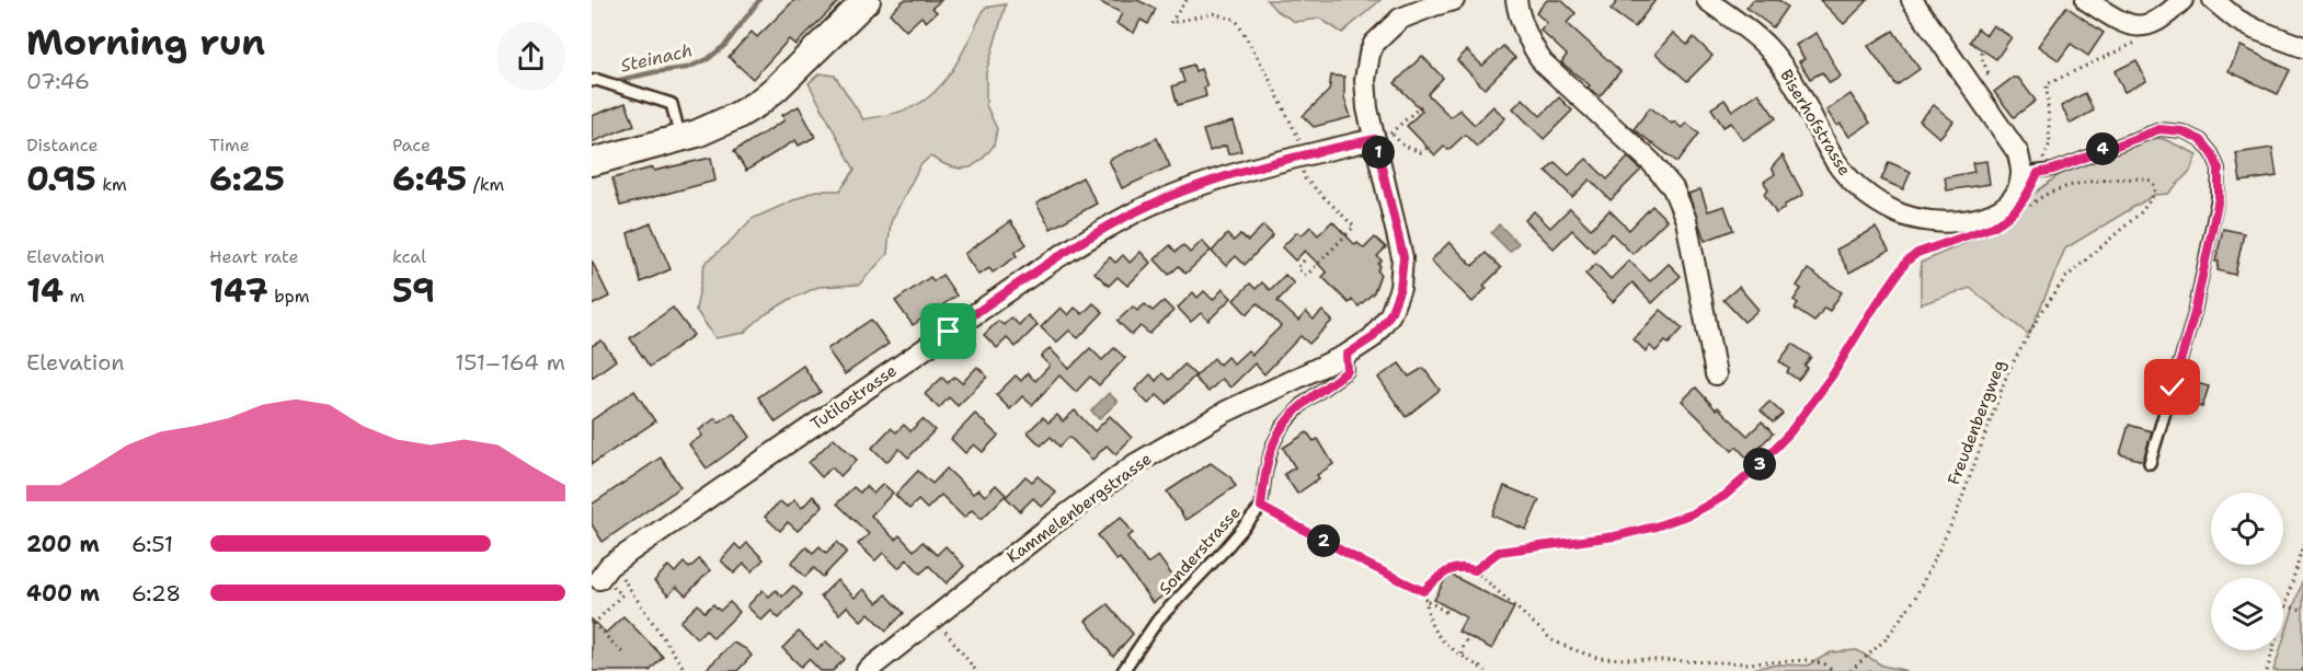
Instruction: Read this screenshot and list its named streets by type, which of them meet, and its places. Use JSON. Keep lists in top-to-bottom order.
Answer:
{
  "streets": {
    "street": ["Biserhofstrasse", "Tutilostrasse", "Kammelenbergstrasse"],
    "lane": ["Sonderstrasse"],
    "path": ["Freudenbergweg"]
  },
  "crossings": [
    ["Tutilostrasse", "Kammelenbergstrasse"],
    ["Kammelenbergstrasse", "Sonderstrasse"]
  ],
  "water": ["Steinach"],
  "page": {
    "heading": ["Morning run", "07:46"],
    "stats": [
      ["Distance", "0.95 km"],
      ["Time", "6:25"],
      ["Pace", "6:45 /km"],
      ["Elevation", "14 m"],
      ["Heart rate", "147 bpm"],
      ["kcal", "59"]
    ],
    "pins": [
      "4",
      "1",
      "3",
      "2"
    ],
    "chart": ["Elevation", "151–164 m"],
    "list": [
      {
        "name": "200 m",
        "note": "6:51"
      },
      {
        "name": "400 m",
        "note": "6:28"
      }
    ]
  }
}
